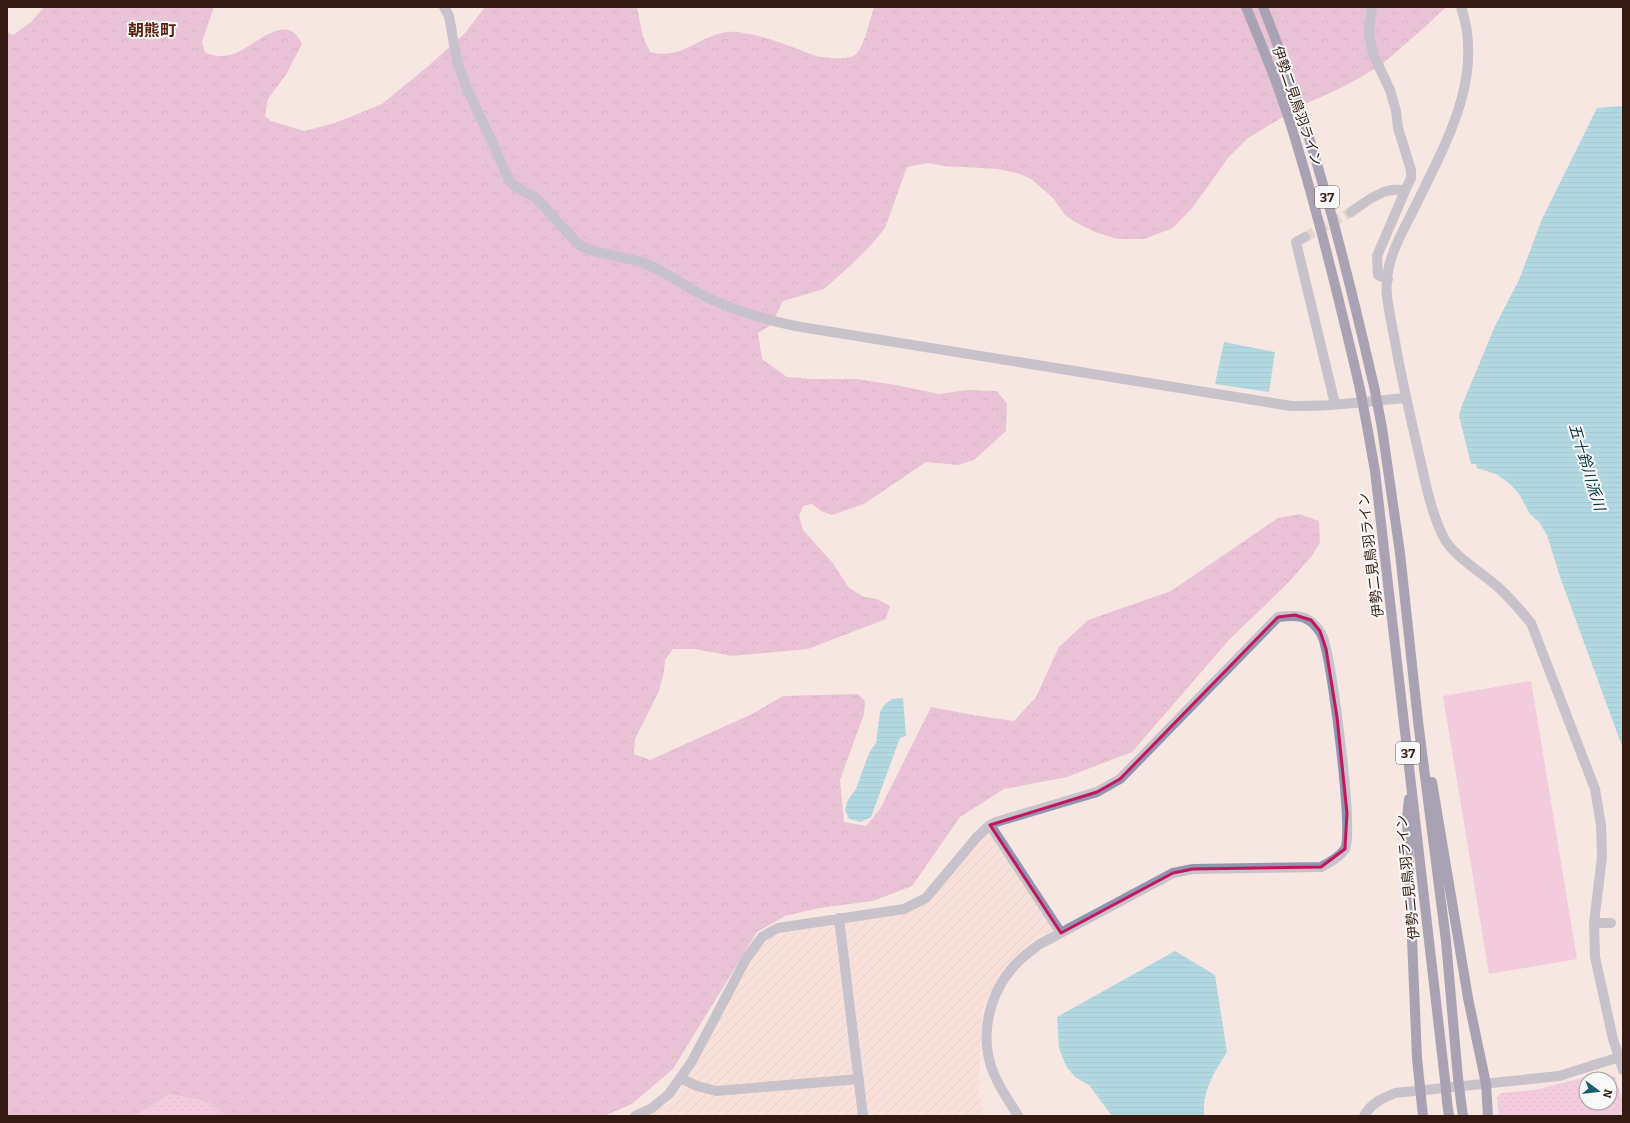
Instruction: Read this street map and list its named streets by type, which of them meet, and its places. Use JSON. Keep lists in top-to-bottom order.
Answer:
{
  "streets": {
    "main road": ["伊勢二見鳥羽ライン", "37"]
  },
  "districts": ["朝熊町"],
  "water": ["五十鈴川派川"],
  "north": "right"
}
